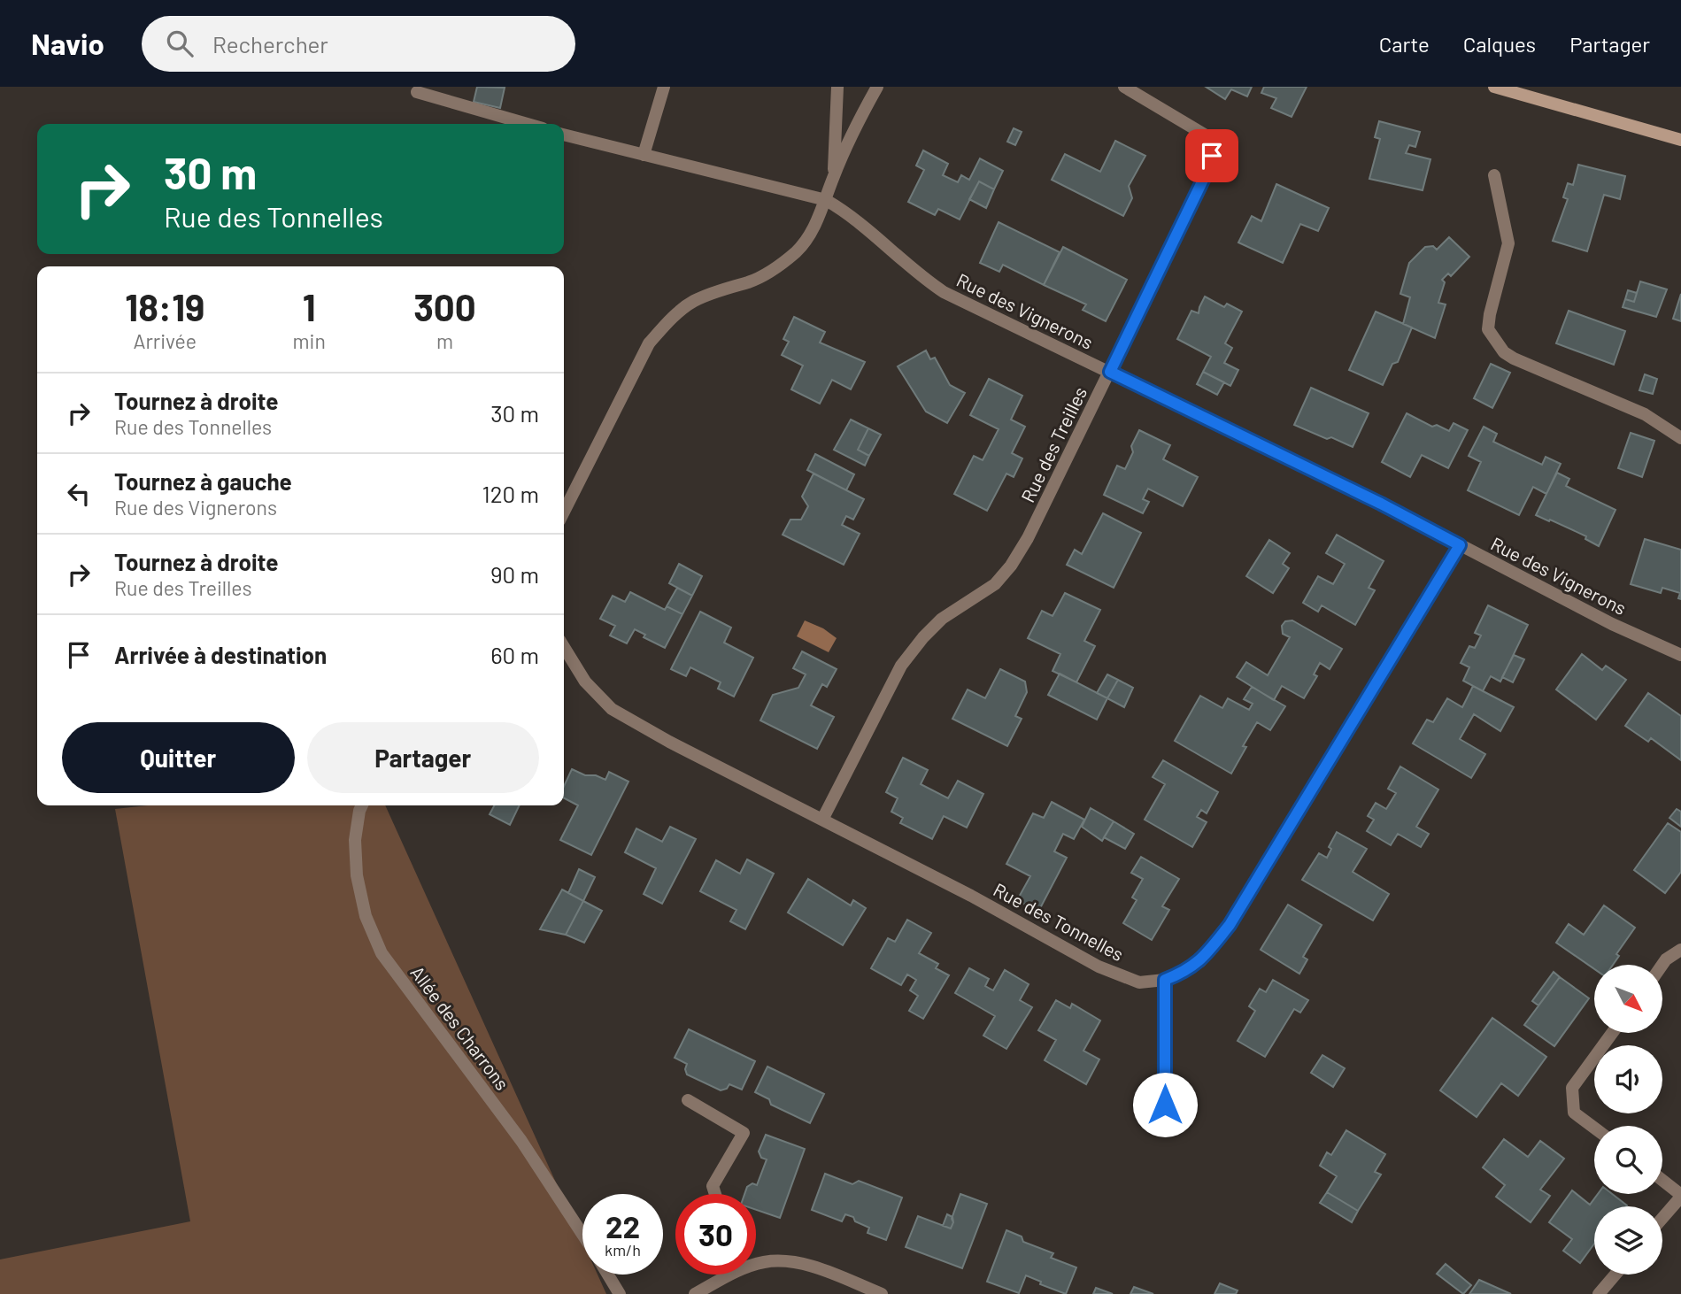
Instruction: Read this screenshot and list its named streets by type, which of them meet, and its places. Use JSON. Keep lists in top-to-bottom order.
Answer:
{
  "streets": {
    "street": [
      "Rue des Vignerons",
      "Rue des Treilles",
      "Rue des Tonnelles",
      "Allée des Charrons"
    ]
  },
  "crossings": [
    ["Rue des Vignerons", "Rue des Treilles"],
    ["Rue des Vignerons", "Rue des Tonnelles"],
    ["Rue des Treilles", "Rue des Tonnelles"]
  ],
  "north": "bottom right",
  "page": {
    "header": "Navio",
    "search": "Rechercher",
    "nav": ["Carte", "Calques", "Partager"],
    "turn": ["30 m", "Rue des Tonnelles"],
    "eta": [
      "18:19",
      "Arrivée",
      "1",
      "min",
      "300",
      "m"
    ],
    "list": [
      {
        "name": "Tournez à droite",
        "note": "Rue des Tonnelles",
        "value": "30 m"
      },
      {
        "name": "Tournez à gauche",
        "note": "Rue des Vignerons",
        "value": "120 m"
      },
      {
        "name": "Tournez à droite",
        "note": "Rue des Treilles",
        "value": "90 m"
      },
      {
        "name": "Arrivée à destination",
        "value": "60 m"
      }
    ],
    "buttons": ["Quitter", "Partager"],
    "speed": "22 km/h",
    "limit": "30"
  }
}
